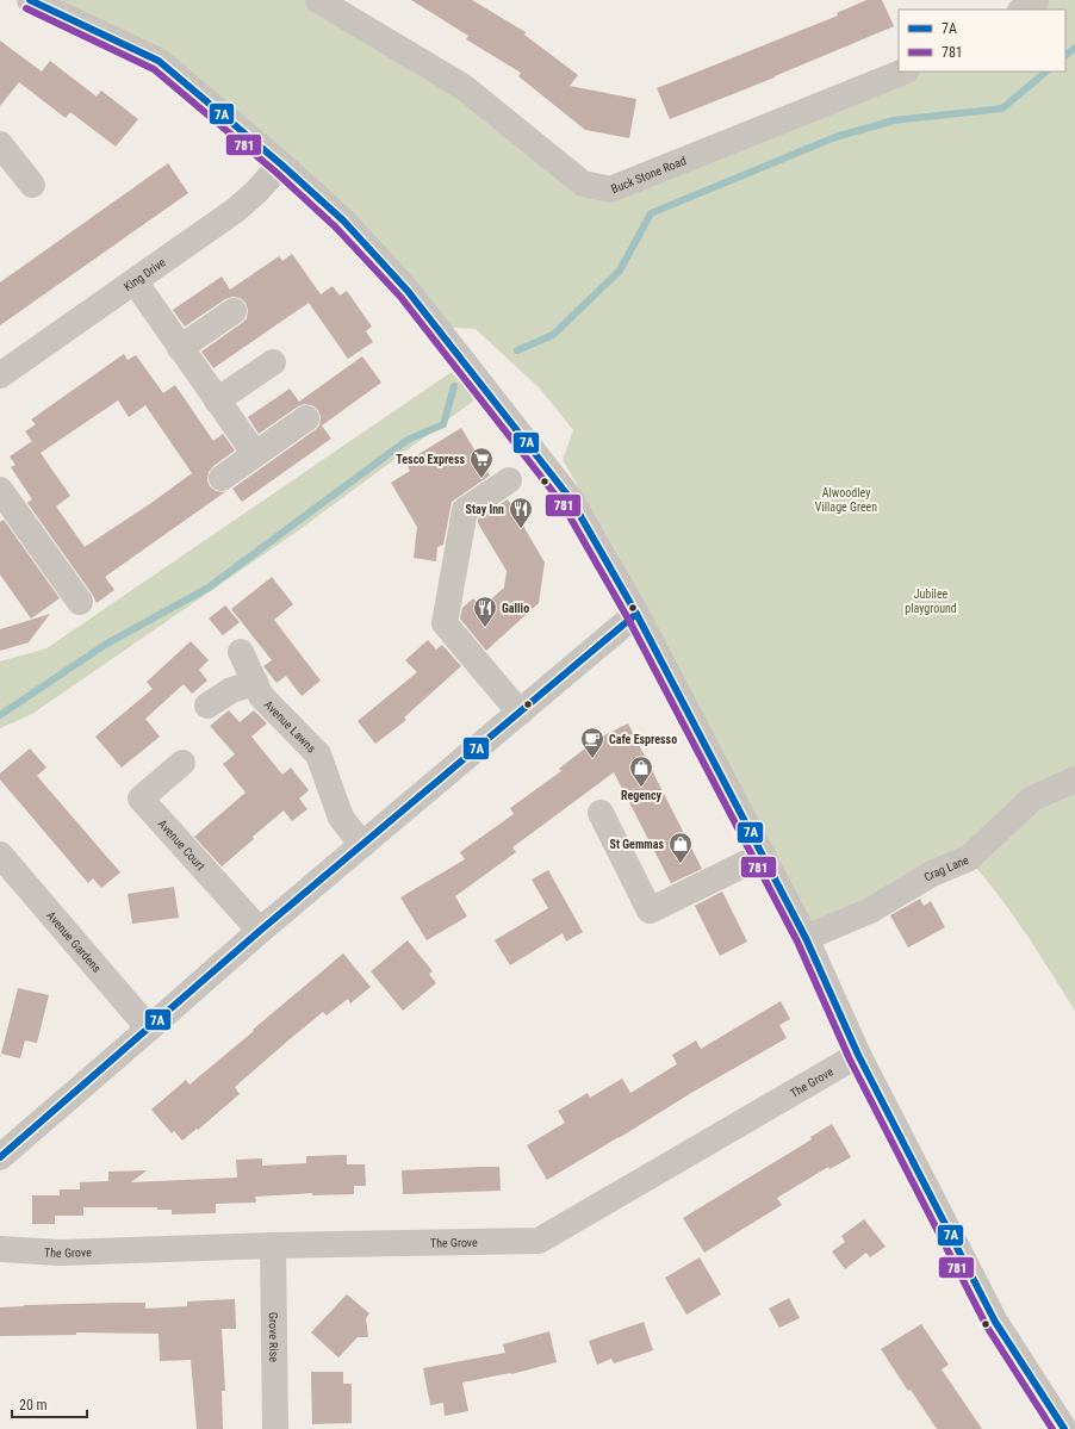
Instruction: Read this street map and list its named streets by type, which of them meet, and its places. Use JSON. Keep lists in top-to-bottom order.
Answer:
{
  "streets": {
    "street": [
      "Buck Stone Road",
      "King Drive",
      "Avenue Lawns",
      "Avenue Court",
      "Crag Lane",
      "Avenue Gardens",
      "The Grove",
      "Grove Rise"
    ]
  },
  "crossings": [
    ["The Grove", "Grove Rise"]
  ],
  "parks": ["Alwoodley Village Green", "Jubilee playground"],
  "places": {
    "supermarket": ["Tesco Express"],
    "restaurant": ["Stay Inn", "Gallio"],
    "cafe": ["Cafe Espresso"],
    "shop": ["Regency", "St Gemmas"]
  },
  "lines": ["transit line 7A", "transit line 781"],
  "legend": ["7A", "781"],
  "scale_bar": "20 m"
}
